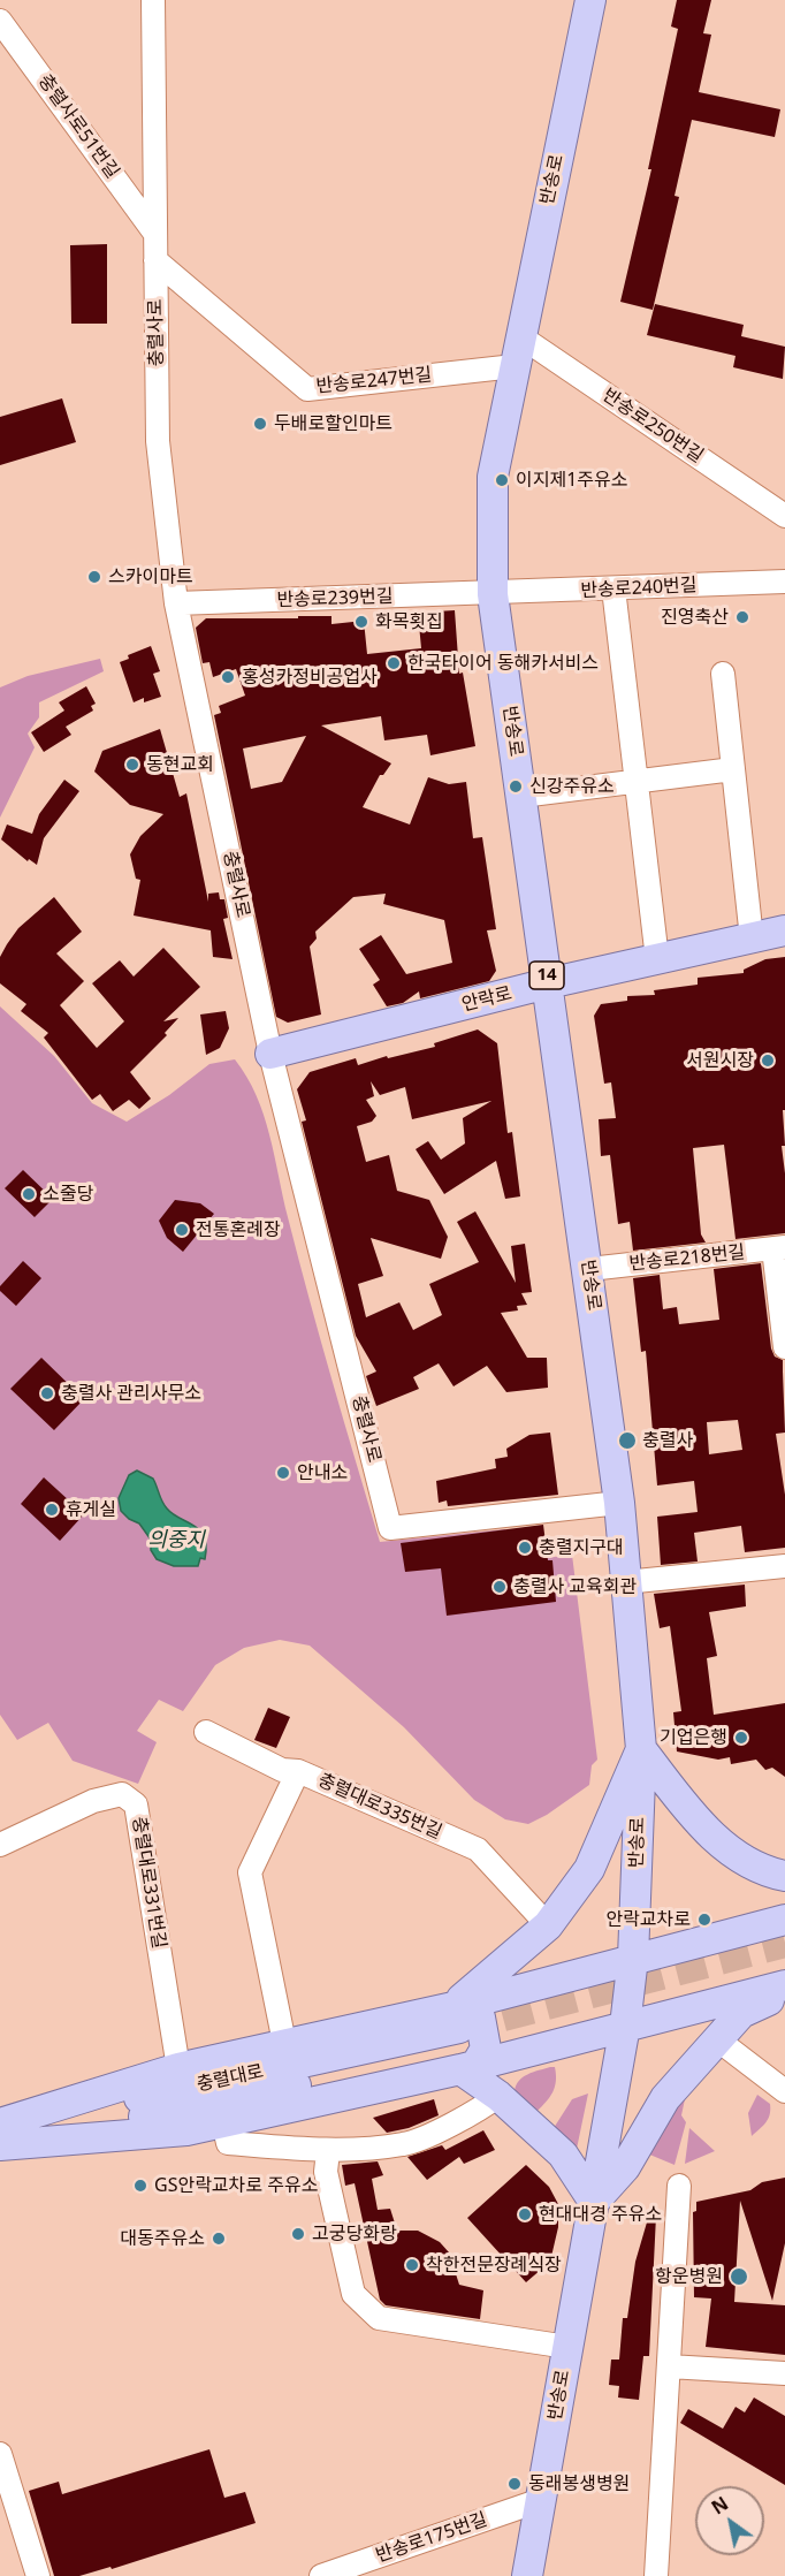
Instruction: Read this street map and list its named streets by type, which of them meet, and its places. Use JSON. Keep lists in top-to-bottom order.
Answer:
{
  "streets": {
    "main road": [
      "반송로",
      "14",
      "안락로",
      "충렬대로"
    ],
    "street": [
      "충렬사로51번길",
      "충렬사로",
      "반송로247번길",
      "반송로250번길",
      "반송로240번길",
      "반송로239번길",
      "반송로218번길",
      "충렬대로335번길",
      "충렬대로331번길",
      "반송로175번길"
    ]
  },
  "crossings": [
    ["충렬사로51번길", "충렬사로"],
    ["반송로", "충렬사로"],
    ["반송로", "반송로247번길"],
    ["반송로", "반송로250번길"],
    ["반송로", "반송로240번길"],
    ["반송로", "반송로239번길"],
    ["반송로", "안락로"],
    ["반송로", "반송로218번길"],
    ["반송로", "반송로175번길"],
    ["충렬사로", "반송로247번길"],
    ["충렬사로", "반송로239번길"],
    ["충렬사로", "안락로"],
    ["반송로240번길", "반송로239번길"]
  ],
  "water": ["의중지"],
  "places": [
    "두배로할인마트",
    "이지제1주유소",
    "스카이마트",
    "진영축산",
    "화목횟집",
    "한국타이어 동해카서비스",
    "홍성카정비공업사",
    "동현교회",
    "신강주유소",
    "서원시장",
    "소줄당",
    "전통혼례장",
    "충렬사 관리사무소",
    "충렬사",
    "안내소",
    "휴게실",
    "충렬지구대",
    "충렬사 교육회관",
    "기업은행",
    "안락교차로",
    "GS안락교차로 주유소",
    "현대대경 주유소",
    "고궁당화랑",
    "대동주유소",
    "착한전문장례식장",
    "항운병원",
    "동래봉생병원"
  ],
  "north": "top left"
}
